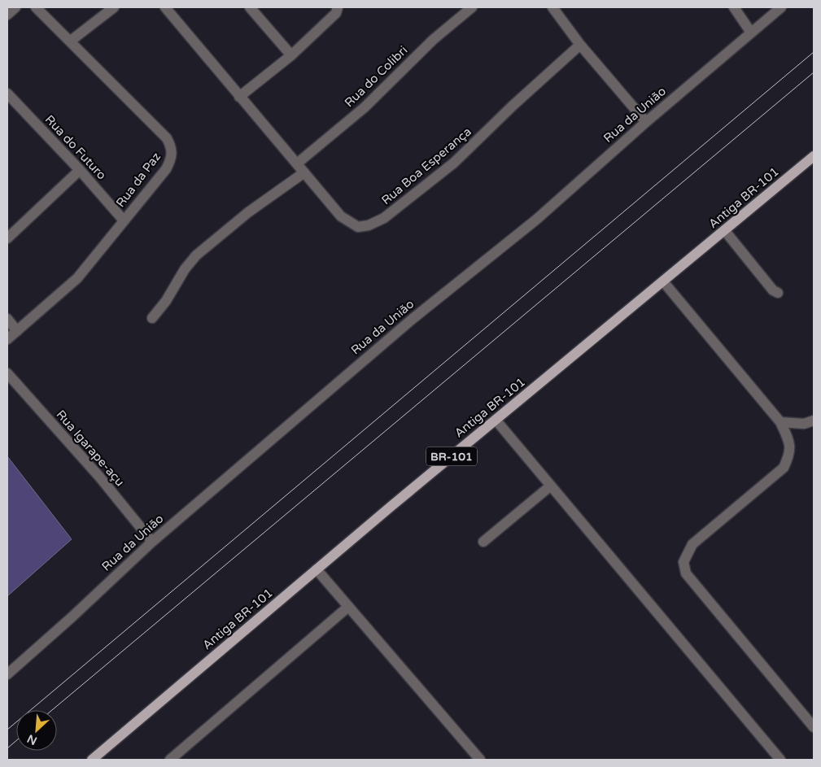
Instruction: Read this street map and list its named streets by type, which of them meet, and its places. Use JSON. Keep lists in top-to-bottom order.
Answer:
{
  "streets": {
    "main road": ["Antiga BR-101", "BR-101"],
    "street": [
      "Rua do Colibri",
      "Rua da União",
      "Rua do Futuro",
      "Rua Boa Esperança",
      "Rua da Paz",
      "Rua Igarape-açu"
    ]
  },
  "crossings": [
    ["Rua do Colibri", "Rua Boa Esperança"],
    ["Rua da União", "Rua Igarape-açu"],
    ["Rua do Futuro", "Rua da Paz"]
  ],
  "north": "bottom left"
}
